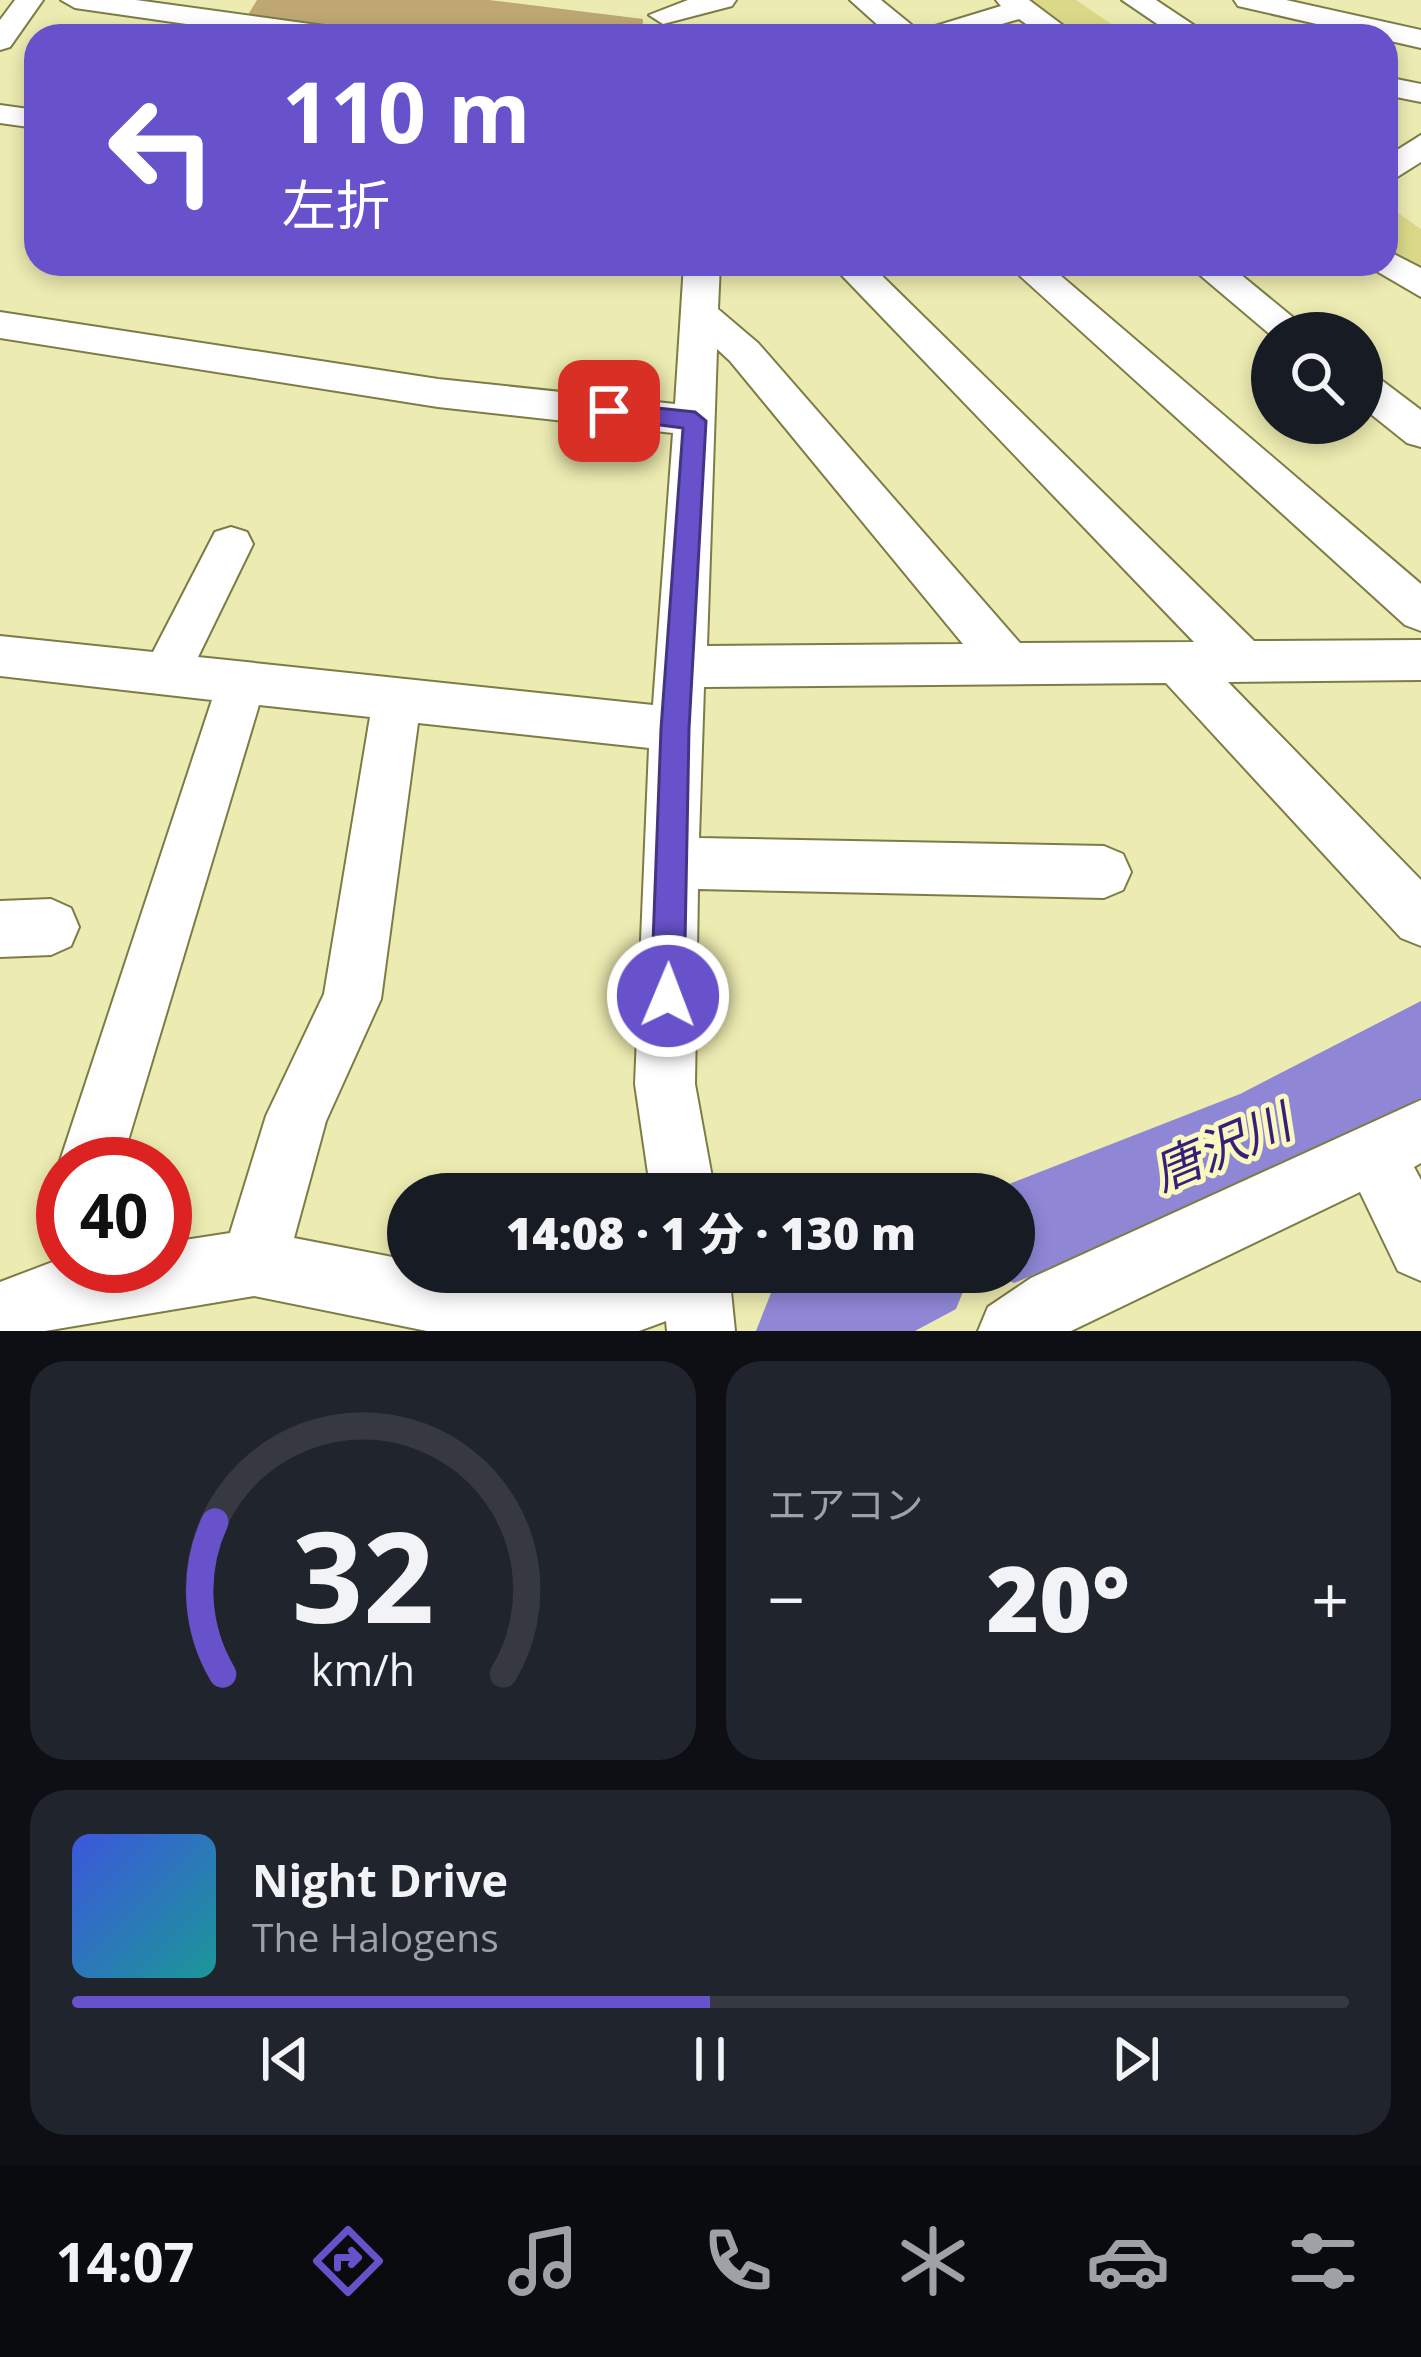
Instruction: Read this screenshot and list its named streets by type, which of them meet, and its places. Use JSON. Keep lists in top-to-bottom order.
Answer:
{
  "water": ["唐沢川"],
  "page": {
    "turn": ["110 m", "左折"],
    "limit": "40",
    "trip": "14:08 · 1 分 · 130 m",
    "tile": "エアコン",
    "heat": ["−", "20°", "+"],
    "song": ["Night Drive", "The Halogens"],
    "tabs": "14:07",
    "gauge": ["32", "km/h"]
  }
}
